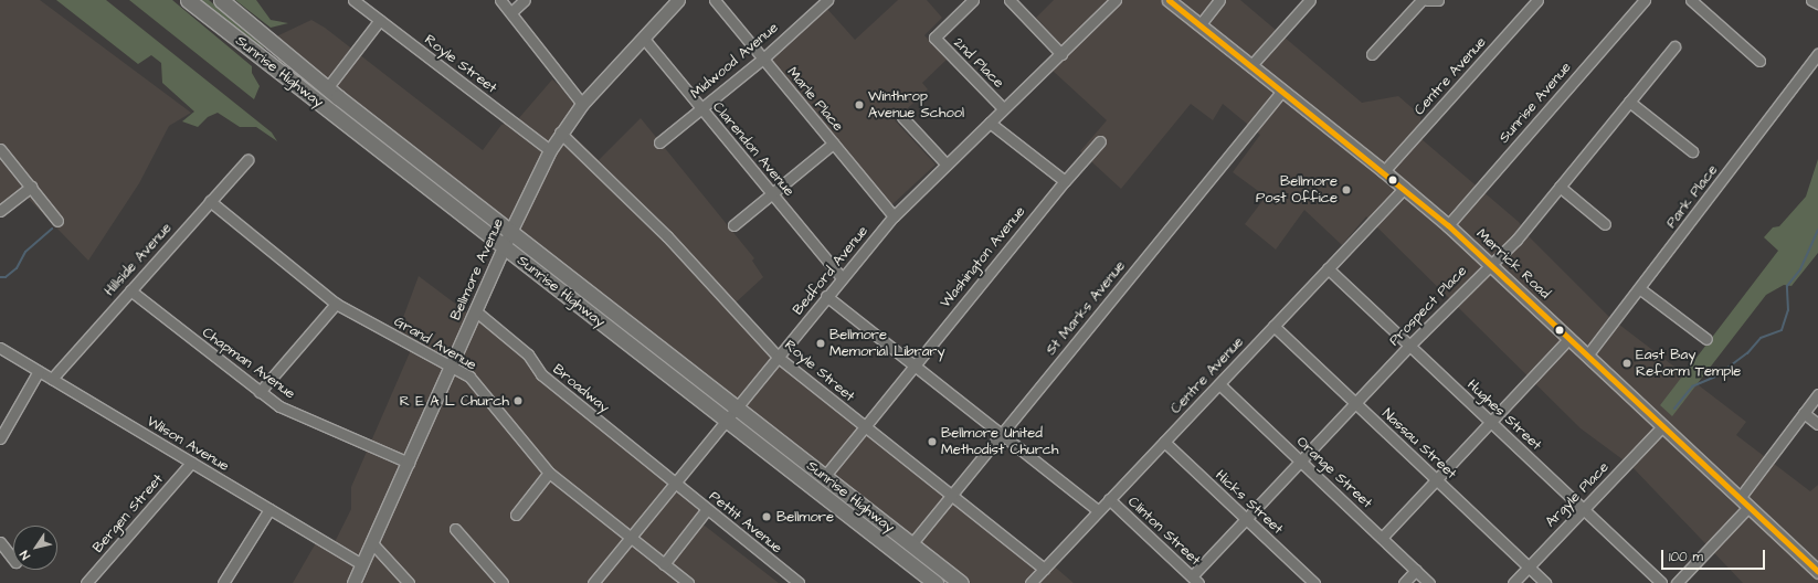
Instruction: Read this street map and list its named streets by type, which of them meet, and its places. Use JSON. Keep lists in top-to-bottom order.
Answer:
{
  "streets": {
    "highway": ["Sunrise Highway"],
    "main road": ["Merrick Road", "Bellmore Avenue"],
    "street": [
      "Midwood Avenue",
      "2nd Place",
      "Royle Street",
      "Centre Avenue",
      "Marle Place",
      "Sunrise Avenue",
      "Clarendon Avenue",
      "Park Place",
      "Washington Avenue",
      "Hillside Avenue",
      "Bedford Avenue",
      "Prospect Place",
      "St Marks Avenue",
      "Grand Avenue",
      "Chapman Avenue",
      "Broadway",
      "Hughes Street",
      "Wilson Avenue",
      "Nassau Street",
      "Orange Street",
      "Argyle Place",
      "Hicks Street",
      "Bergen Street",
      "Pettit Avenue",
      "Clinton Street"
    ]
  },
  "crossings": [
    ["Midwood Avenue", "Marle Place"],
    ["Midwood Avenue", "Clarendon Avenue"],
    ["2nd Place", "Bedford Avenue"],
    ["Royle Street", "Centre Avenue"],
    ["Royle Street", "Washington Avenue"],
    ["Royle Street", "Bellmore Avenue"],
    ["Royle Street", "Bedford Avenue"],
    ["Royle Street", "St Marks Avenue"],
    ["Sunrise Highway", "Washington Avenue"],
    ["Sunrise Highway", "Bellmore Avenue"],
    ["Sunrise Highway", "Bedford Avenue"],
    ["Sunrise Highway", "St Marks Avenue"],
    ["Centre Avenue", "Merrick Road"],
    ["Centre Avenue", "Hughes Street"],
    ["Centre Avenue", "Nassau Street"],
    ["Centre Avenue", "Orange Street"],
    ["Centre Avenue", "Hicks Street"],
    ["Centre Avenue", "Clinton Street"],
    ["Marle Place", "Bedford Avenue"],
    ["Sunrise Avenue", "Merrick Road"],
    ["Clarendon Avenue", "Bellmore Avenue"],
    ["Clarendon Avenue", "Bedford Avenue"],
    ["Park Place", "Merrick Road"],
    ["Hillside Avenue", "Grand Avenue"],
    ["Hillside Avenue", "Chapman Avenue"],
    ["Hillside Avenue", "Wilson Avenue"],
    ["Merrick Road", "Prospect Place"],
    ["Merrick Road", "St Marks Avenue"],
    ["Merrick Road", "Argyle Place"],
    ["Bellmore Avenue", "Grand Avenue"],
    ["Bellmore Avenue", "Chapman Avenue"],
    ["Bellmore Avenue", "Broadway"],
    ["Bellmore Avenue", "Wilson Avenue"],
    ["Bedford Avenue", "Grand Avenue"],
    ["Bedford Avenue", "Broadway"],
    ["Bedford Avenue", "Pettit Avenue"],
    ["Prospect Place", "Hughes Street"],
    ["Prospect Place", "Nassau Street"],
    ["Prospect Place", "Orange Street"],
    ["Prospect Place", "Hicks Street"],
    ["Prospect Place", "Clinton Street"],
    ["Broadway", "Pettit Avenue"],
    ["Hughes Street", "Argyle Place"],
    ["Wilson Avenue", "Bergen Street"],
    ["Nassau Street", "Argyle Place"]
  ],
  "places": [
    "Winthrop Avenue School",
    "Bellmore Post Office",
    "Bellmore Memorial Library",
    "East Bay Reform Temple",
    "R E A L Church",
    "Bellmore United Methodist Church",
    "Bellmore"
  ],
  "scale_bar": "100 m",
  "north": "bottom left"
}
